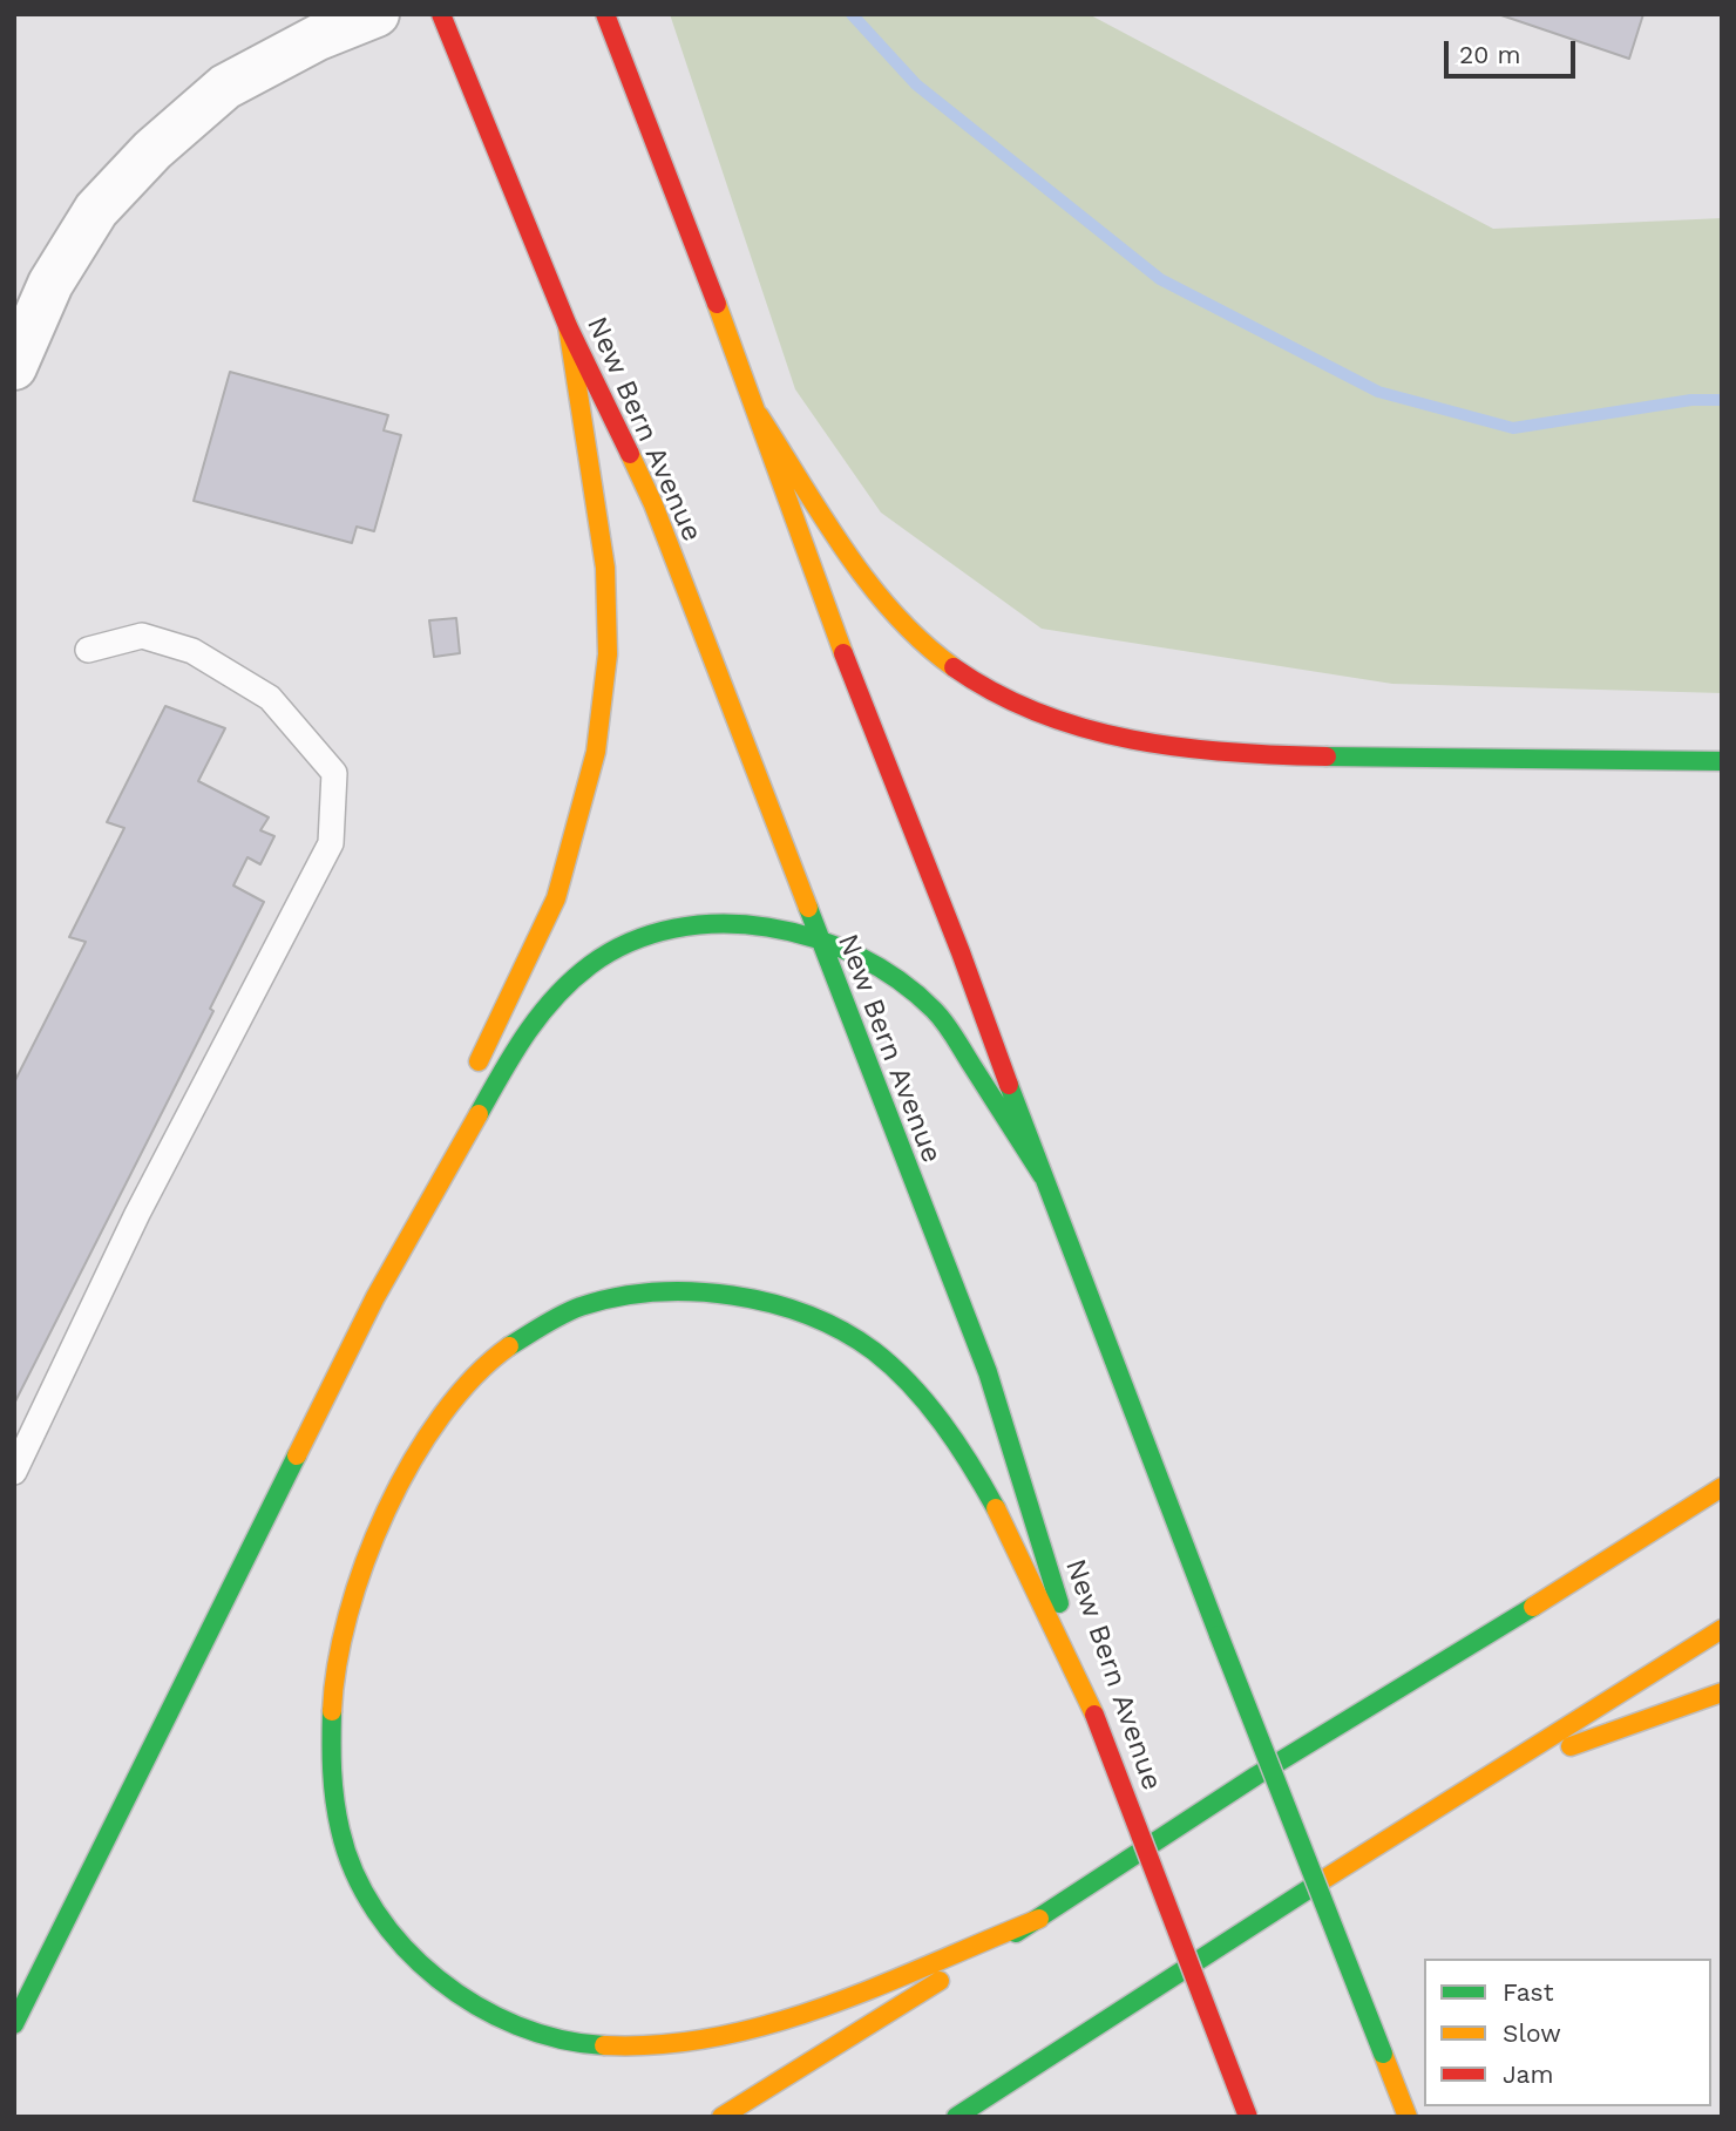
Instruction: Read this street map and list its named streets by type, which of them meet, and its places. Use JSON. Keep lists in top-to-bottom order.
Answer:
{
  "streets": {
    "main road": ["New Bern Avenue"]
  },
  "legend": ["Fast", "Slow", "Jam"],
  "scale_bar": "20 m"
}
